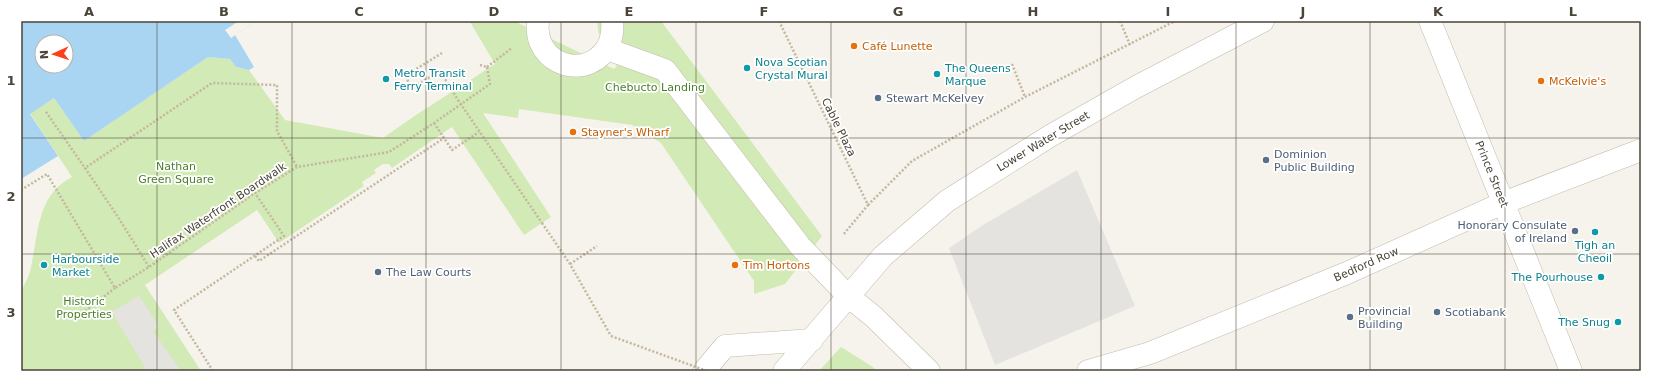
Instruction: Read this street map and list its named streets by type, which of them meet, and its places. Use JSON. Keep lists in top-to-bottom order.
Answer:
{
  "streets": {
    "street": ["Lower Water Street", "Prince Street", "Bedford Row"],
    "path": ["Cable Plaza", "Halifax Waterfront Boardwalk"]
  },
  "crossings": [
    ["Prince Street", "Bedford Row"]
  ],
  "parks": ["Chebucto Landing", "Nathan Green Square", "Historic Properties"],
  "places": [
    "Café Lunette",
    "Nova Scotian Crystal Mural",
    "The Queens Marque",
    "Metro Transit Ferry Terminal",
    "McKelvie's",
    "Stewart McKelvey",
    "Stayner's Wharf",
    "Dominion Public Building",
    "Honorary Consulate of Ireland",
    "Tigh an Cheoil",
    "Harbourside Market",
    "Tim Hortons",
    "The Law Courts",
    "The Pourhouse",
    "Scotiabank",
    "Provincial Building",
    "The Snug"
  ],
  "north": "left",
  "grid": {
    "columns": [
      "A",
      "B",
      "C",
      "D",
      "E",
      "F",
      "G",
      "H",
      "I",
      "J",
      "K",
      "L"
    ],
    "rows": ["1", "2", "3"]
  }
}
